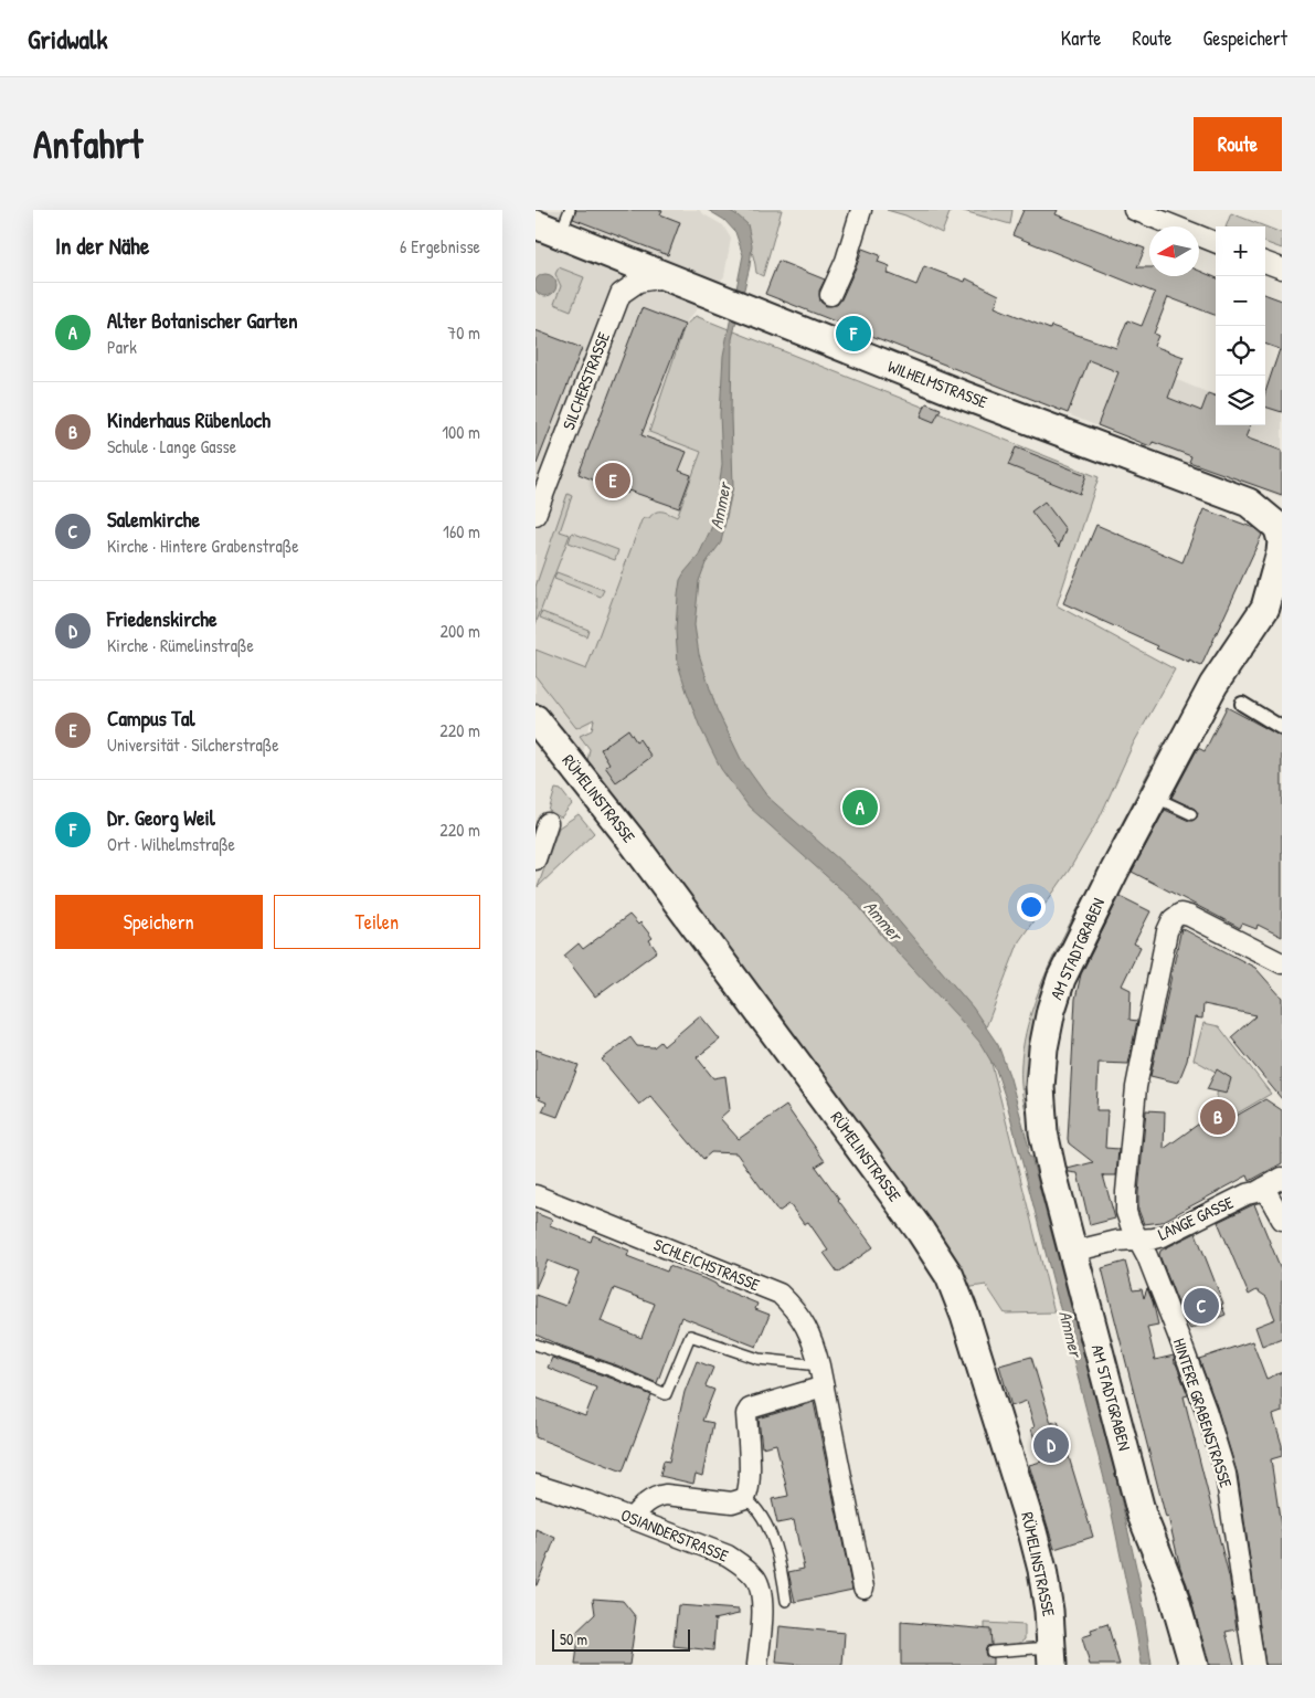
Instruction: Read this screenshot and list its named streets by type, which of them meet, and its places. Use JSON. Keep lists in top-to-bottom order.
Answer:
{
  "streets": {
    "main road": ["WILHELMSTRASSE", "RÜMELINSTRASSE", "AM STADTGRABEN"],
    "street": [
      "SILCHERSTRASSE",
      "LANGE GASSE",
      "SCHLEICHSTRASSE",
      "HINTERE GRABENSTRASSE",
      "OSIANDERSTRASSE"
    ]
  },
  "crossings": [
    ["SILCHERSTRASSE", "WILHELMSTRASSE"],
    ["WILHELMSTRASSE", "AM STADTGRABEN"],
    ["AM STADTGRABEN", "LANGE GASSE"],
    ["LANGE GASSE", "HINTERE GRABENSTRASSE"]
  ],
  "water": ["Ammer"],
  "scale_bar": "50 m",
  "north": "left",
  "page": {
    "header": "Gridwalk",
    "nav": ["Karte", "Route", "Gespeichert"],
    "buttons": [
      "Route",
      ["Speichern", "Teilen"]
    ],
    "title": "Anfahrt",
    "heading": ["In der Nähe", "6 Ergebnisse"],
    "map_buttons": ["+", "−"],
    "list": [
      {
        "mark": "A",
        "name": "Alter Botanischer Garten",
        "note": "Park",
        "value": "70 m"
      },
      {
        "mark": "B",
        "name": "Kinderhaus Rübenloch",
        "note": "Schule · Lange Gasse",
        "value": "100 m"
      },
      {
        "mark": "C",
        "name": "Salemkirche",
        "note": "Kirche · Hintere Grabenstraße",
        "value": "160 m"
      },
      {
        "mark": "D",
        "name": "Friedenskirche",
        "note": "Kirche · Rümelinstraße",
        "value": "200 m"
      },
      {
        "mark": "E",
        "name": "Campus Tal",
        "note": "Universität · Silcherstraße",
        "value": "220 m"
      },
      {
        "mark": "F",
        "name": "Dr. Georg Weil",
        "note": "Ort · Wilhelmstraße",
        "value": "220 m"
      }
    ],
    "pins": [
      "F",
      "E",
      "A",
      "B",
      "C",
      "D"
    ],
    "scale": "50 m"
  }
}
